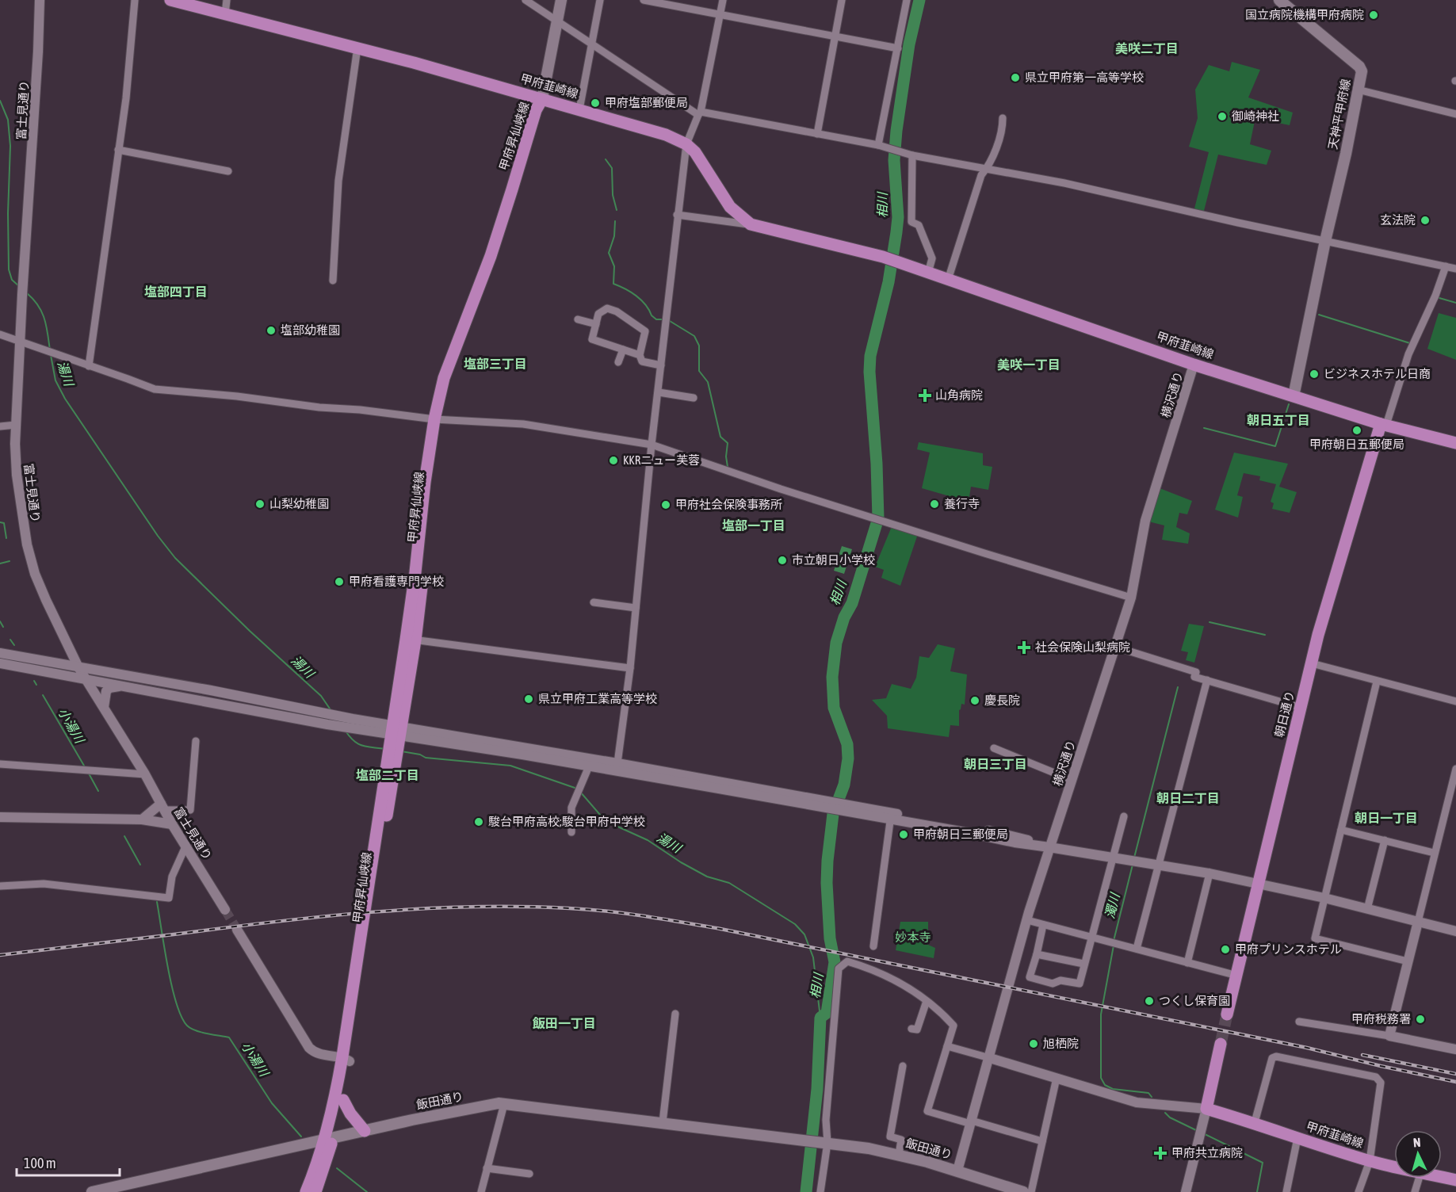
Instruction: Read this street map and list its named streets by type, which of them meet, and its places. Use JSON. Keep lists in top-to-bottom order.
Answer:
{
  "streets": {
    "main road": [
      "甲府韮崎線",
      "天神平甲府線",
      "甲府昇仙峡線",
      "朝日通り",
      "飯田通り"
    ],
    "street": ["富士見通り", "横沢通り"]
  },
  "crossings": [
    ["甲府韮崎線", "天神平甲府線"],
    ["甲府韮崎線", "甲府昇仙峡線"],
    ["甲府韮崎線", "横沢通り"],
    ["甲府韮崎線", "朝日通り"],
    ["甲府昇仙峡線", "飯田通り"],
    ["横沢通り", "飯田通り"]
  ],
  "districts": [
    "美咲二丁目",
    "塩部四丁目",
    "塩部三丁目",
    "美咲一丁目",
    "朝日五丁目",
    "塩部一丁目",
    "朝日三丁目",
    "塩部二丁目",
    "朝日二丁目",
    "朝日一丁目",
    "飯田一丁目"
  ],
  "water": [
    "相川",
    "湯川",
    "小湯川",
    "濁川"
  ],
  "parks": ["妙本寺"],
  "places": {
    "other": [
      "国立病院機構甲府病院",
      "県立甲府第一高等学校",
      "甲府塩部郵便局",
      "御崎神社",
      "玄法院",
      "塩部幼稚園",
      "ビジネスホテル日商",
      "甲府朝日五郵便局",
      "KKRニュー芙蓉",
      "山梨幼稚園",
      "養行寺",
      "甲府社会保険事務所",
      "市立朝日小学校",
      "甲府看護専門学校",
      "県立甲府工業高等学校",
      "慶長院",
      "駿台甲府高校;駿台甲府中学校",
      "甲府朝日三郵便局",
      "甲府プリンスホテル",
      "つくし保育園",
      "甲府税務署",
      "旭栖院"
    ],
    "health": ["山角病院", "社会保険山梨病院", "甲府共立病院"]
  },
  "scale_bar": "100 m",
  "north": "top"
}
